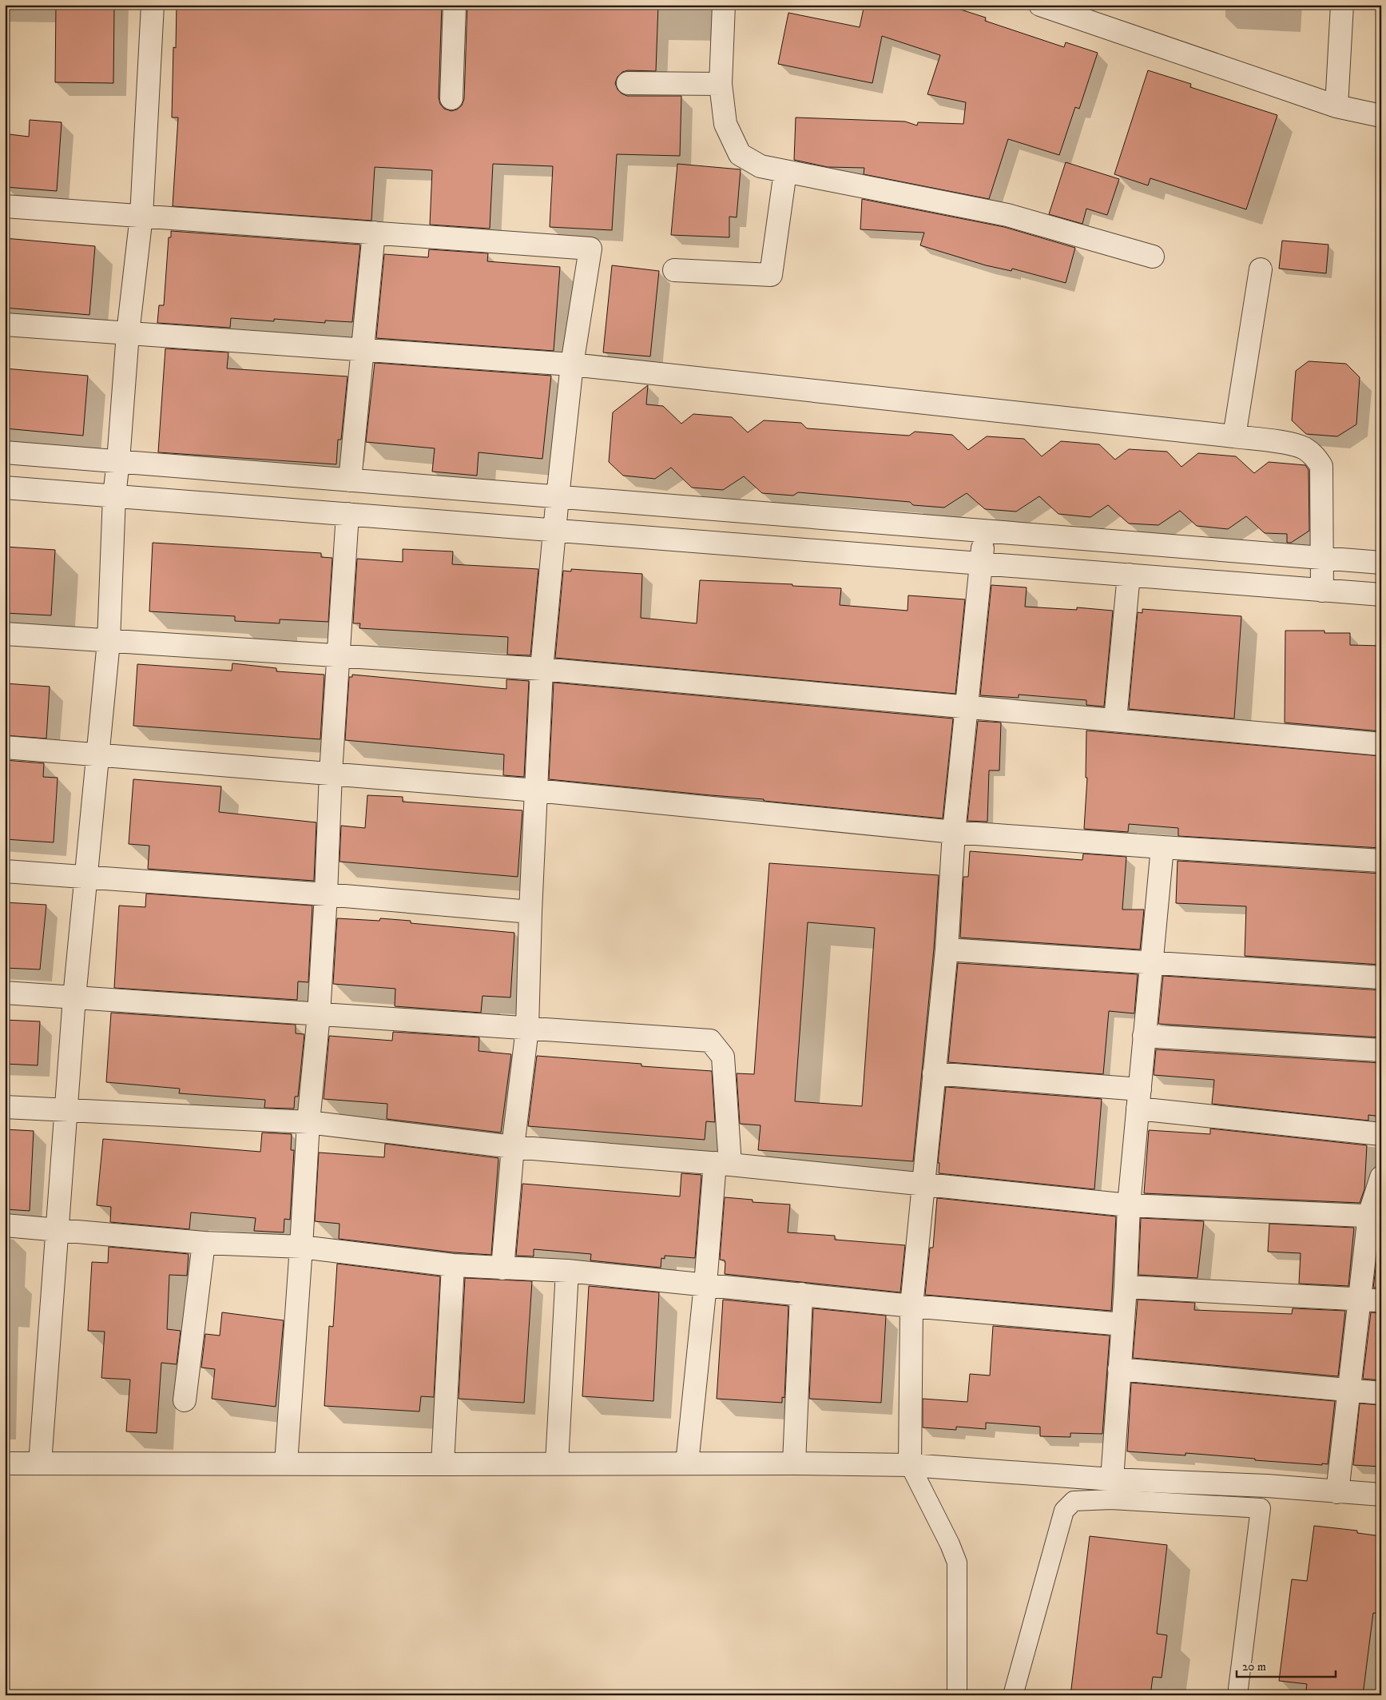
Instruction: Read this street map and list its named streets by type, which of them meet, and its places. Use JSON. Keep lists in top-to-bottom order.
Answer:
{
  "scale_bar": "20 m"
}
